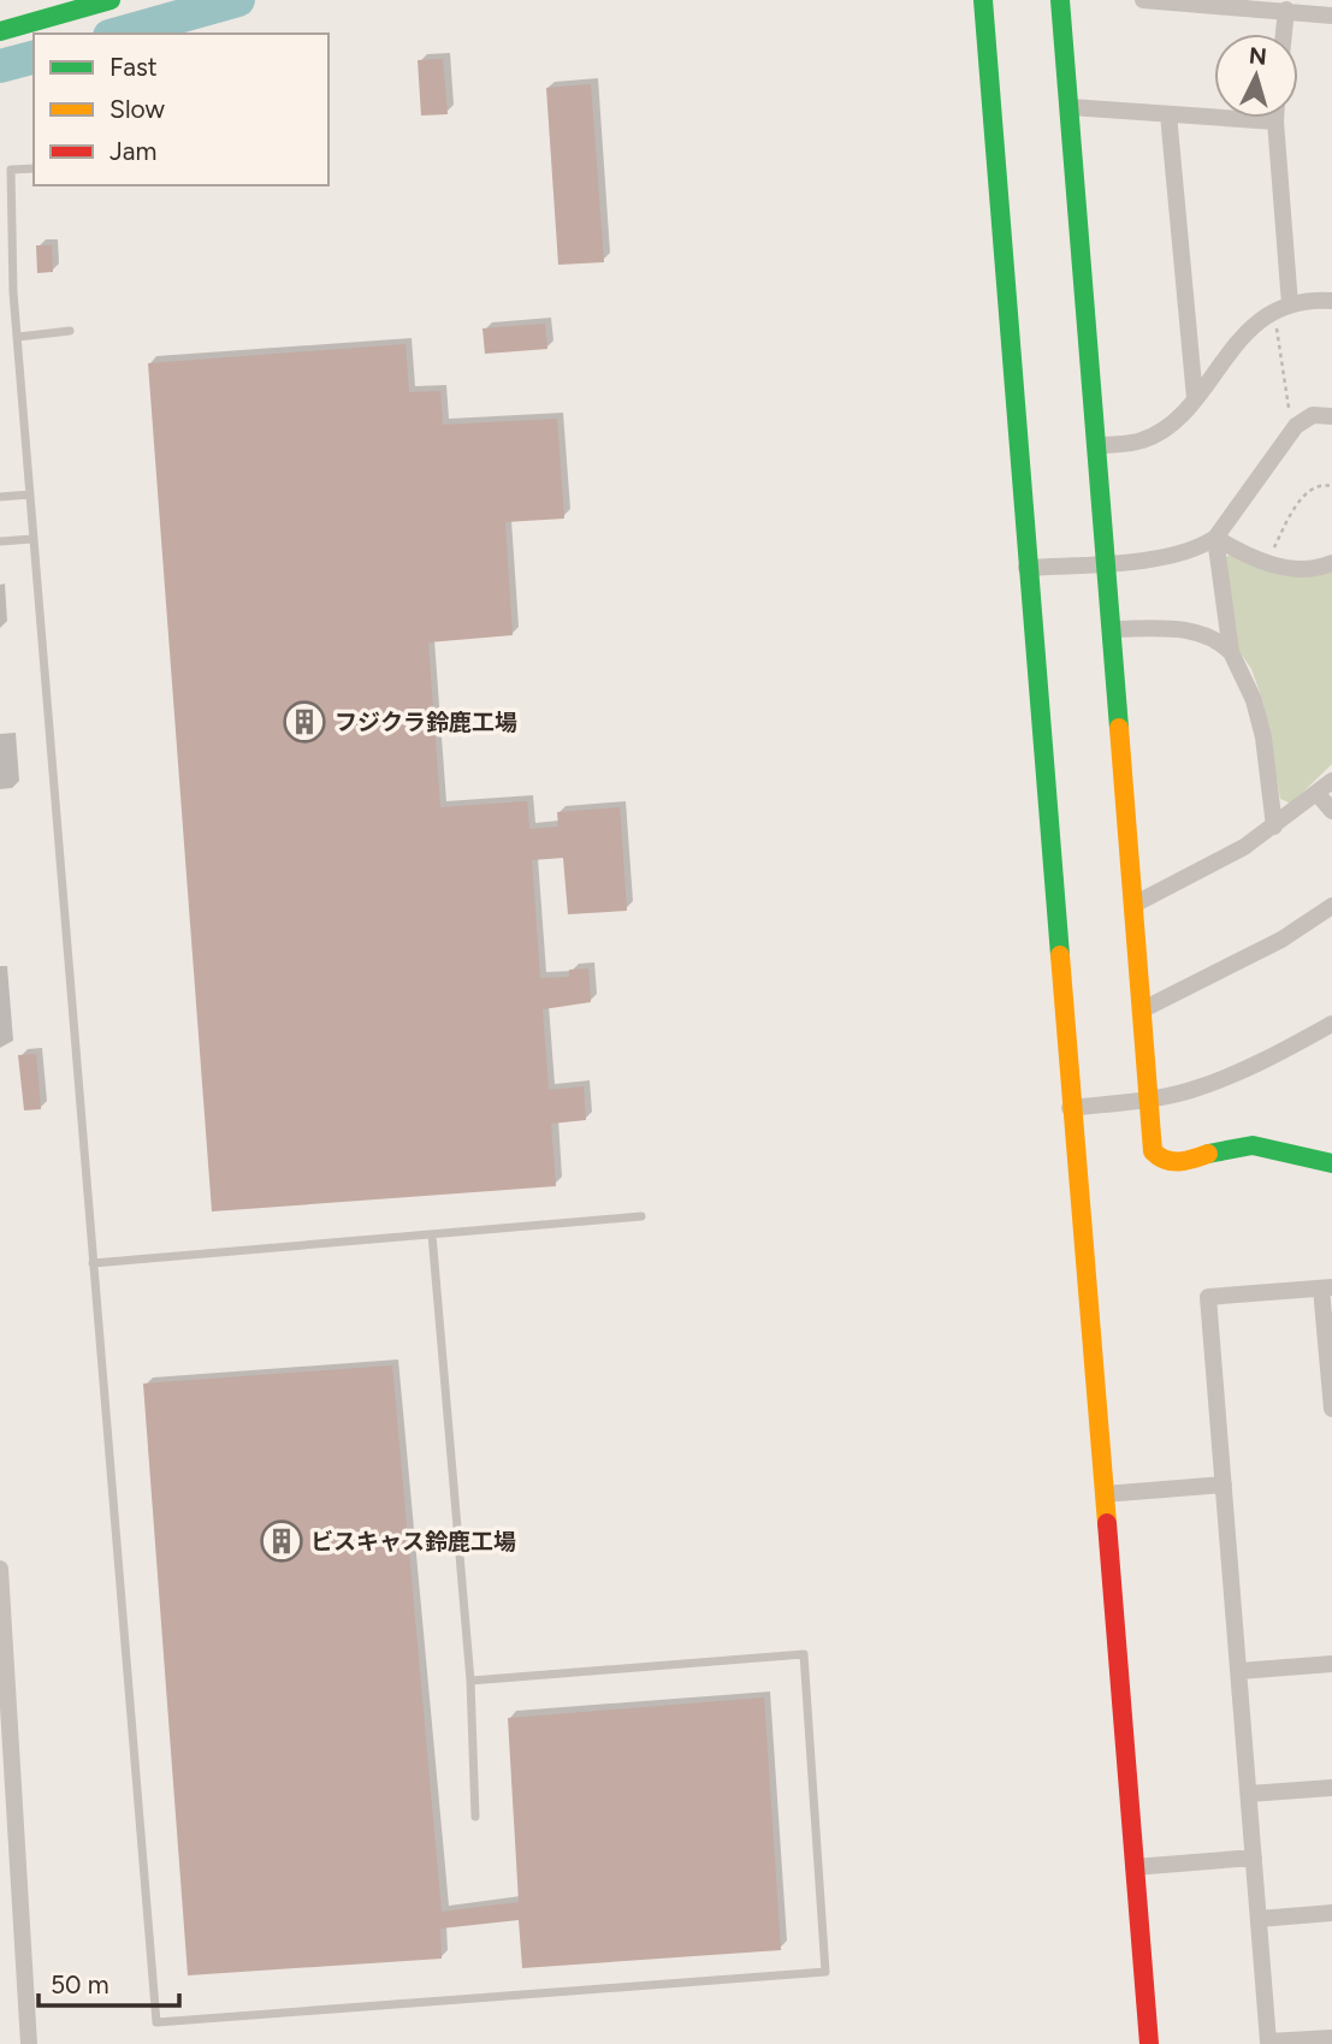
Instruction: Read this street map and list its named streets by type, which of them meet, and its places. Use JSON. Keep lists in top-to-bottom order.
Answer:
{
  "places": {
    "building": ["フジクラ鈴鹿工場", "ビスキャス鈴鹿工場"]
  },
  "legend": ["Fast", "Slow", "Jam"],
  "scale_bar": "50 m",
  "north": "top"
}
